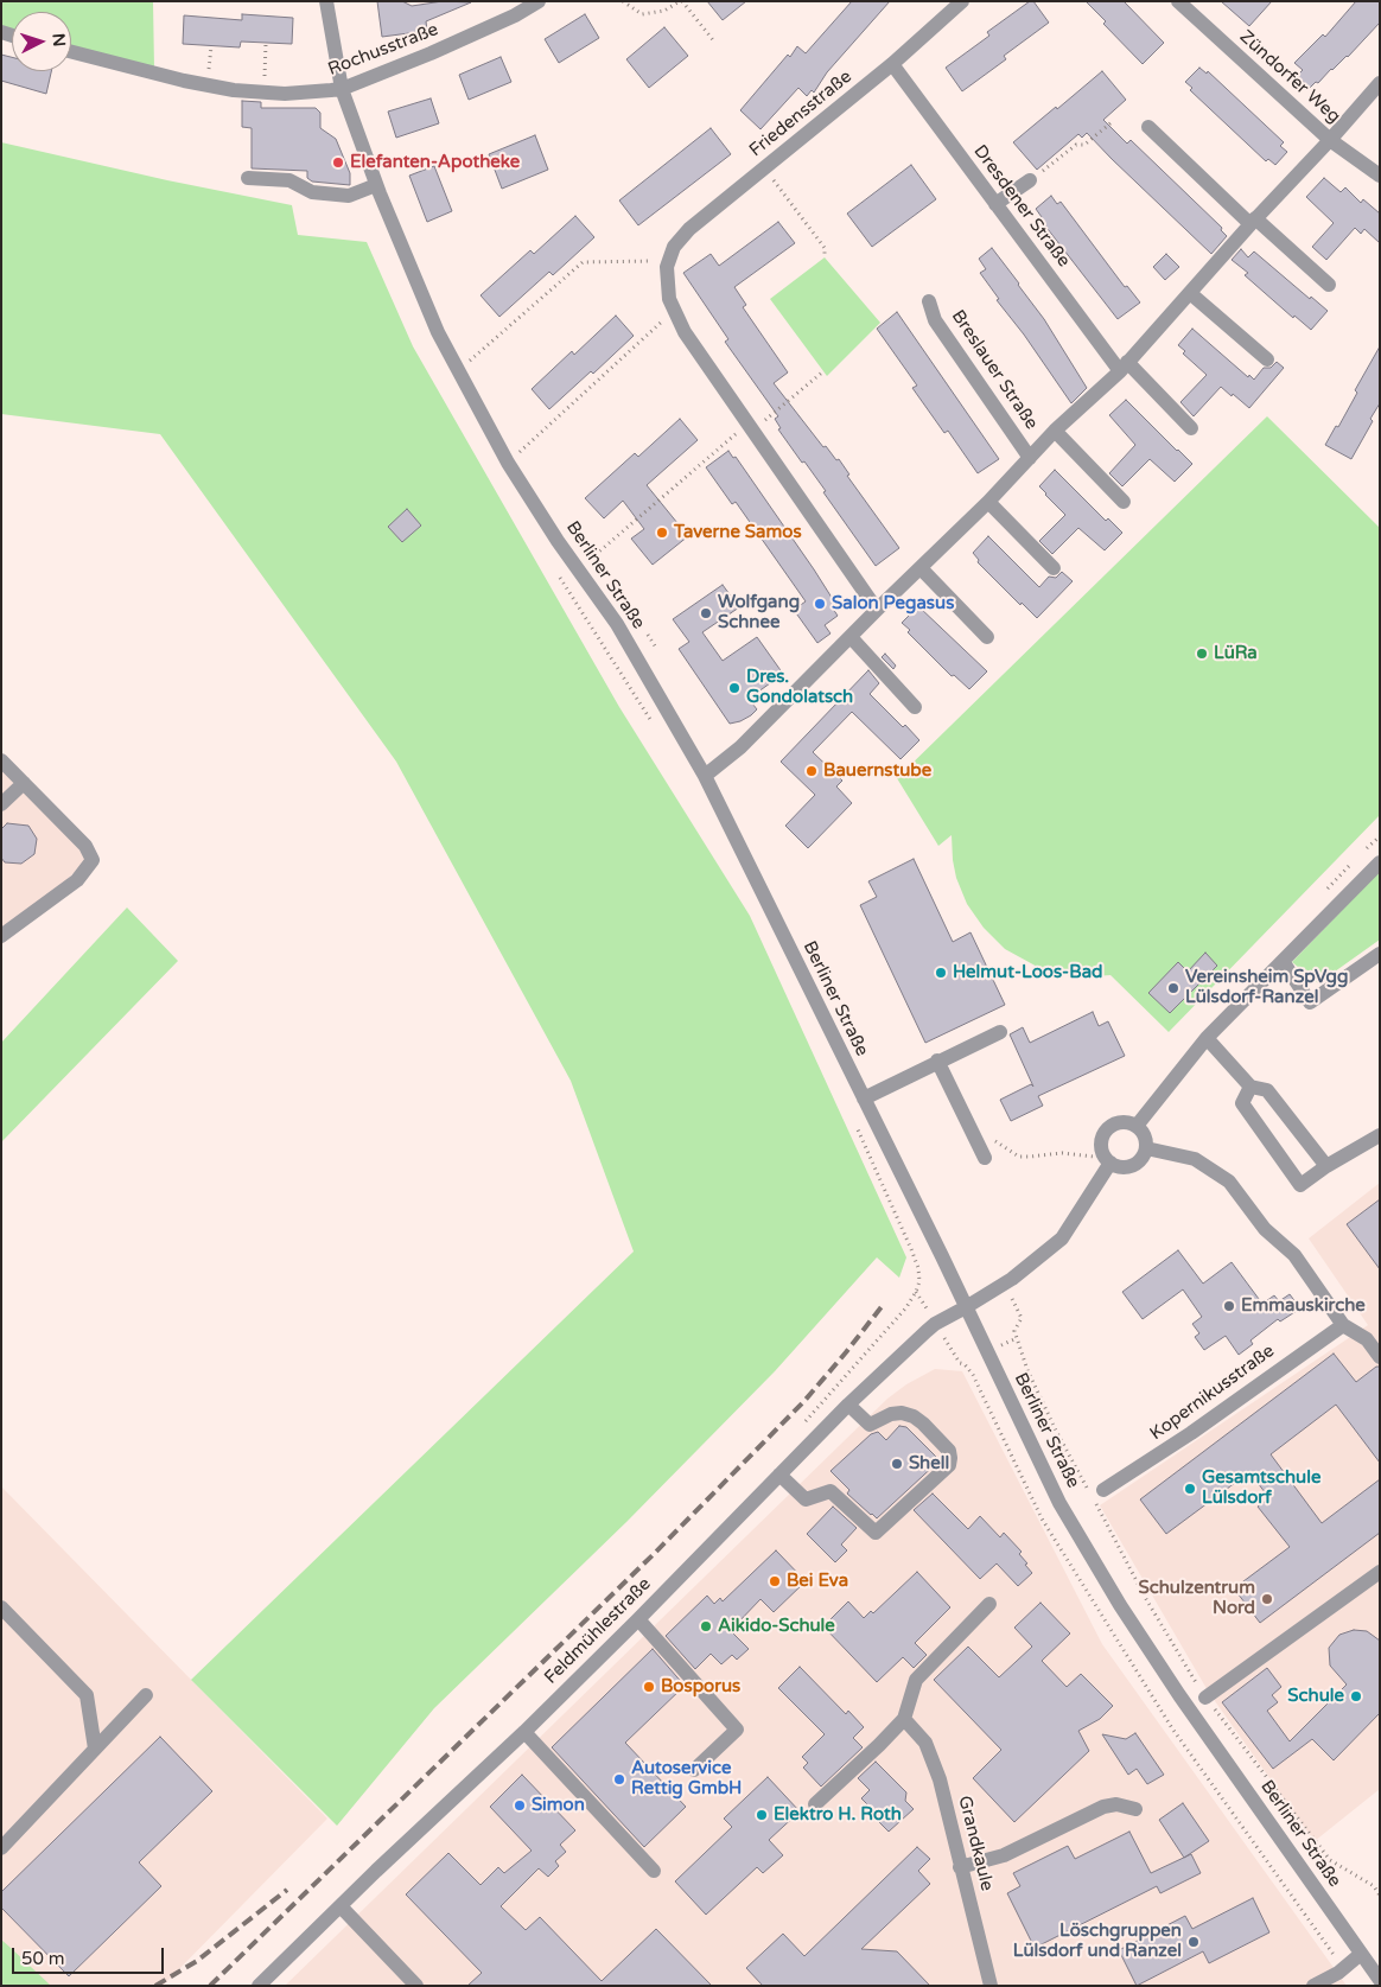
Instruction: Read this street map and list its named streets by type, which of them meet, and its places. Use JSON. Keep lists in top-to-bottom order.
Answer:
{
  "streets": {
    "street": [
      "Rochusstraße",
      "Zündorfer Weg",
      "Friedensstraße",
      "Dresdener Straße",
      "Breslauer Straße",
      "Berliner Straße",
      "Kopernikusstraße",
      "Feldmühlestraße",
      "Grandkaule"
    ]
  },
  "crossings": [
    ["Rochusstraße", "Berliner Straße"],
    ["Zündorfer Weg", "Breslauer Straße"],
    ["Friedensstraße", "Dresdener Straße"],
    ["Friedensstraße", "Breslauer Straße"],
    ["Dresdener Straße", "Breslauer Straße"],
    ["Breslauer Straße", "Berliner Straße"],
    ["Berliner Straße", "Feldmühlestraße"]
  ],
  "places": [
    "Elefanten-Apotheke",
    "Taverne Samos",
    "Salon Pegasus",
    "Wolfgang Schnee",
    "LüRa",
    "Dres. Gondolatsch",
    "Bauernstube",
    "Helmut-Loos-Bad",
    "Vereinsheim SpVgg Lülsdorf-Ranzel",
    "Emmauskirche",
    "Shell",
    "Gesamtschule Lülsdorf",
    "Bei Eva",
    "Schulzentrum Nord",
    "Aikido-Schule",
    "Bosporus",
    "Schule",
    "Autoservice Rettig GmbH",
    "Simon",
    "Elektro H. Roth",
    "Löschgruppen Lülsdorf und Ranzel"
  ],
  "scale_bar": "50 m",
  "north": "right"
}
